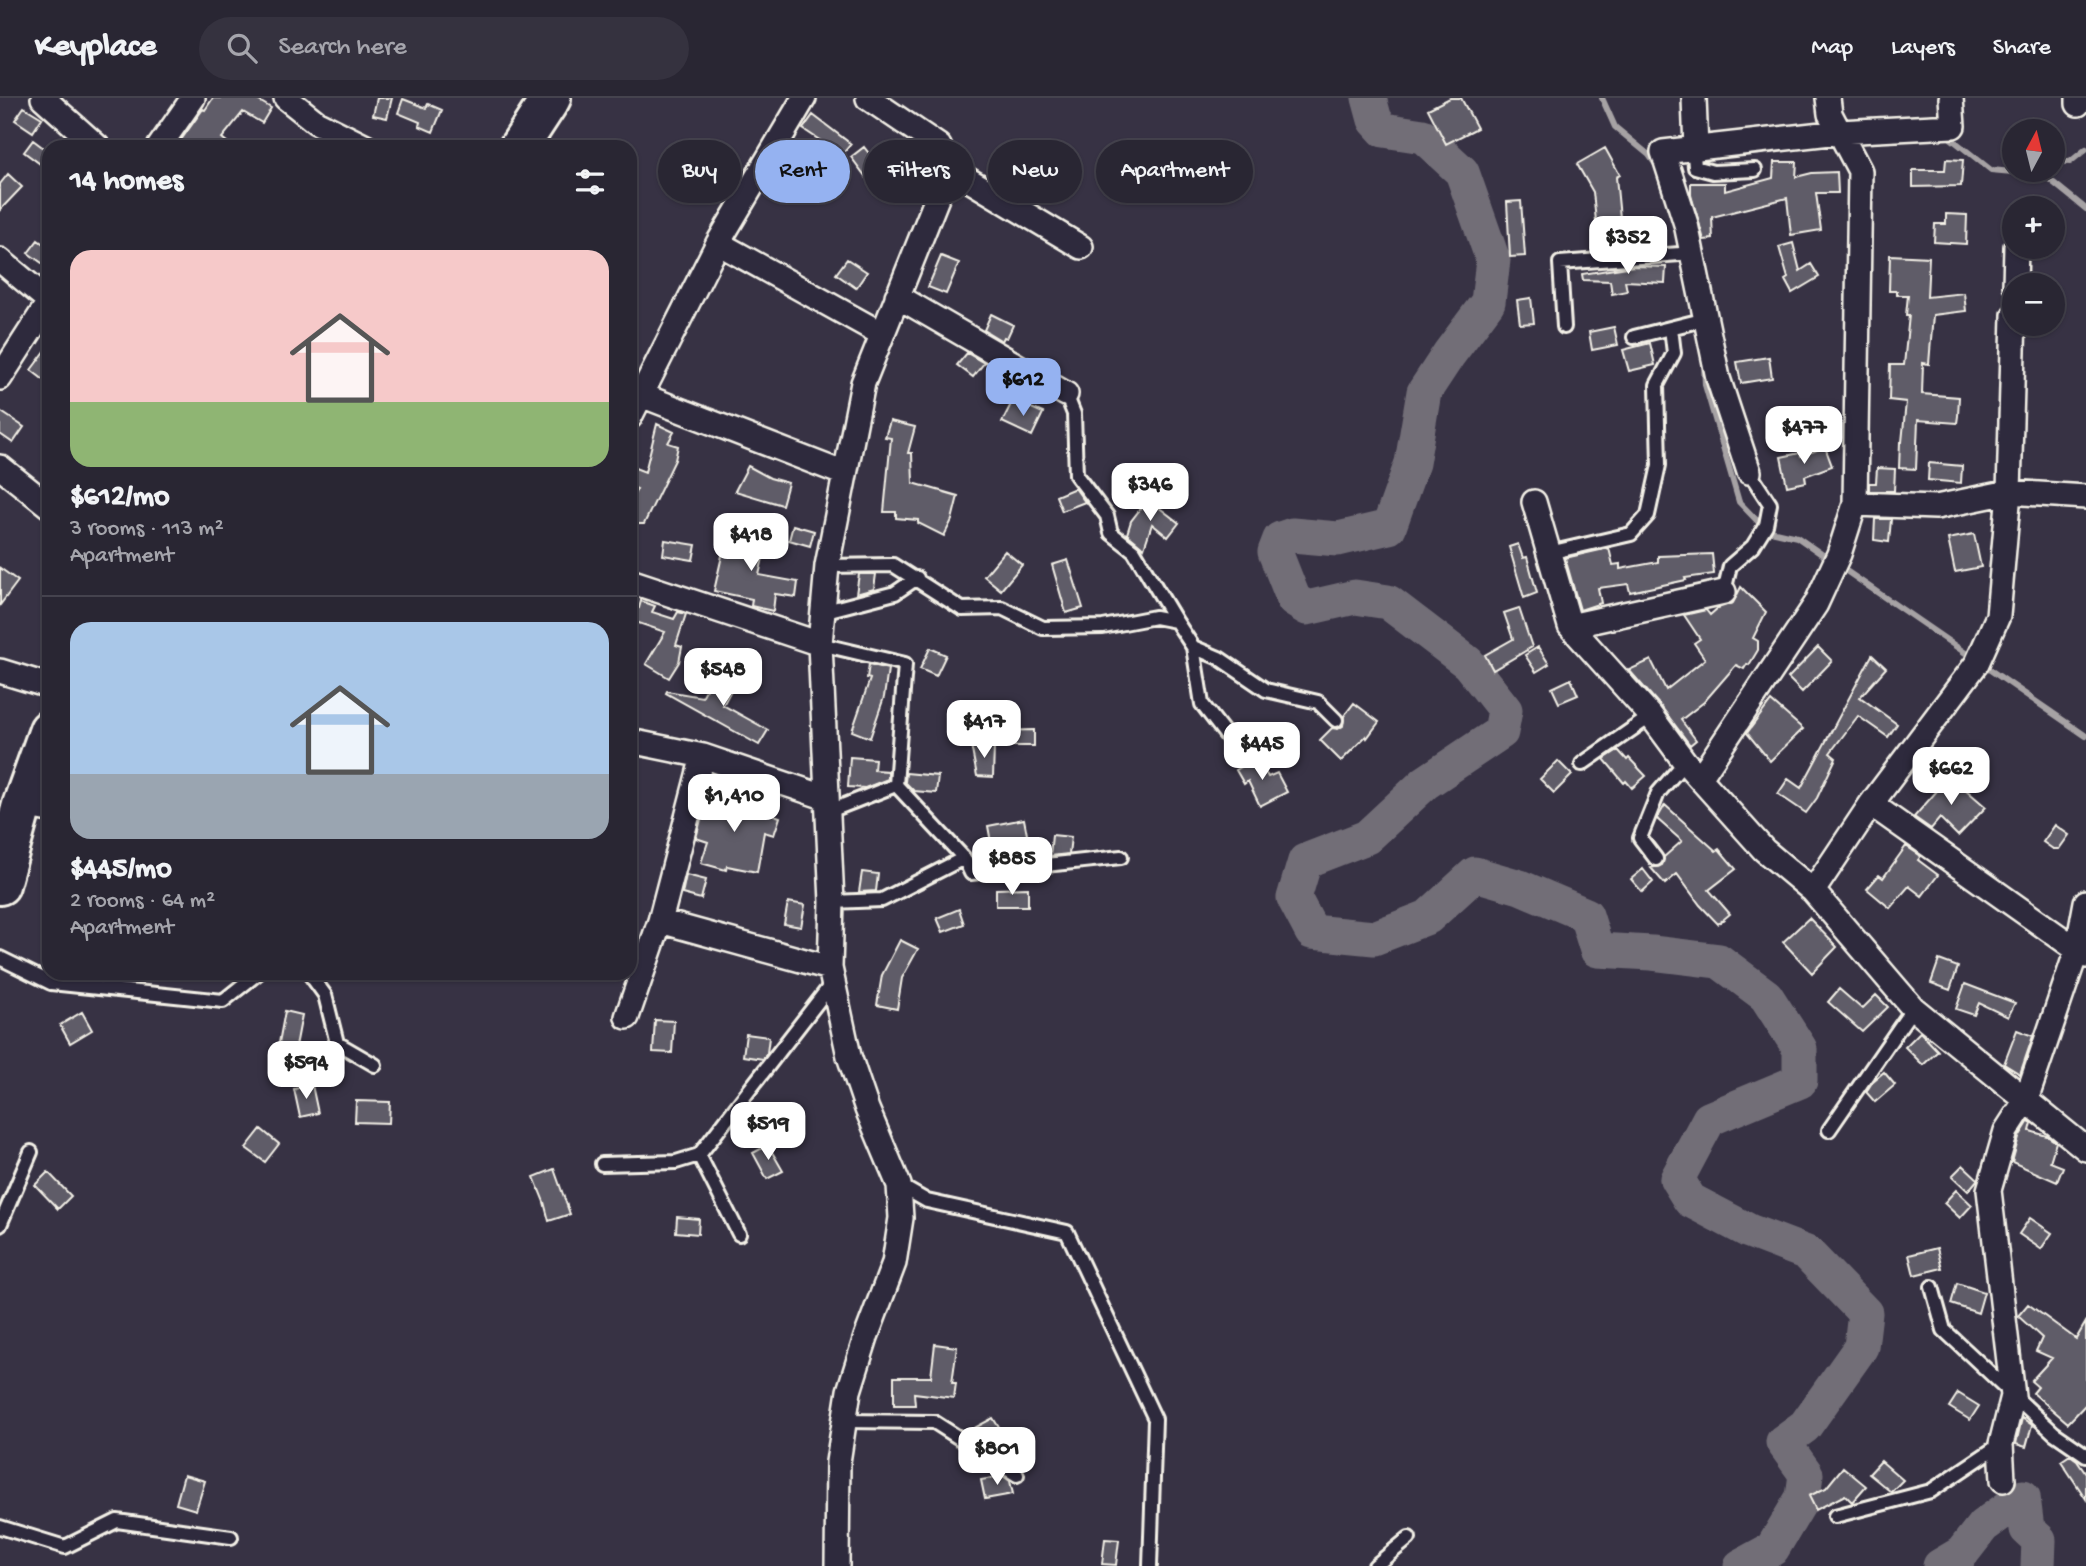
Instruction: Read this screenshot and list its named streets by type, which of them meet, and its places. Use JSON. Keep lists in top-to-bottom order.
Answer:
{
  "north": "top",
  "page": {
    "header": "Keyplace",
    "search": "Search here",
    "nav": ["Map", "Layers", "Share"],
    "map_buttons": ["+", "−"],
    "chip": [
      "Buy",
      "Rent",
      "Filters",
      "New",
      "Apartment"
    ],
    "heading": "14 homes",
    "price": [
      "$352",
      "$612",
      "$477",
      "$346",
      "$418",
      "$548",
      "$417",
      "$445",
      "$662",
      "$1,410",
      "$885",
      "$594",
      "$519",
      "$801"
    ],
    "list": [
      {
        "name": "$612/mo",
        "note": "3 rooms · 113 m² · Apartment"
      },
      {
        "name": "$445/mo",
        "note": "2 rooms · 64 m² · Apartment"
      }
    ]
  }
}
